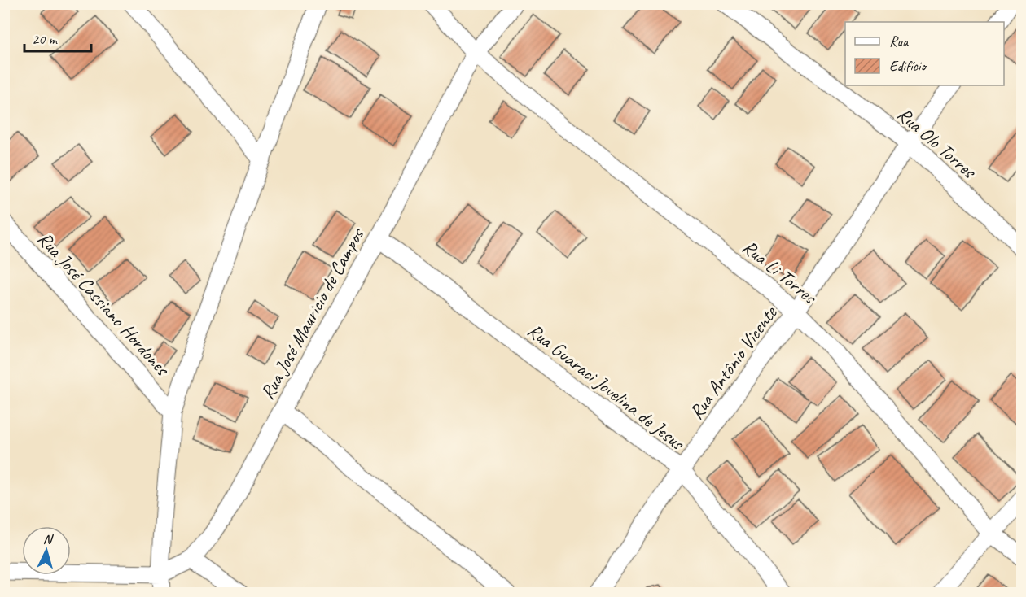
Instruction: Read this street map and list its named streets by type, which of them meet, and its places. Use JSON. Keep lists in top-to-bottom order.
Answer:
{
  "streets": {
    "street": [
      "Rua Olo Torres",
      "Rua Li Torres",
      "Rua José Cassiano Hordones",
      "Rua José Mauricio de Campos",
      "Rua Antônio Vicente",
      "Rua Guaraci Jovelina de Jesus"
    ]
  },
  "crossings": [
    ["Rua Olo Torres", "Rua Antônio Vicente"],
    ["Rua Li Torres", "Rua José Mauricio de Campos"],
    ["Rua Li Torres", "Rua Antônio Vicente"],
    ["Rua José Mauricio de Campos", "Rua Guaraci Jovelina de Jesus"],
    ["Rua Antônio Vicente", "Rua Guaraci Jovelina de Jesus"]
  ],
  "legend": ["Rua", "Edifício"],
  "scale_bar": "20 m",
  "north": "top"
}
